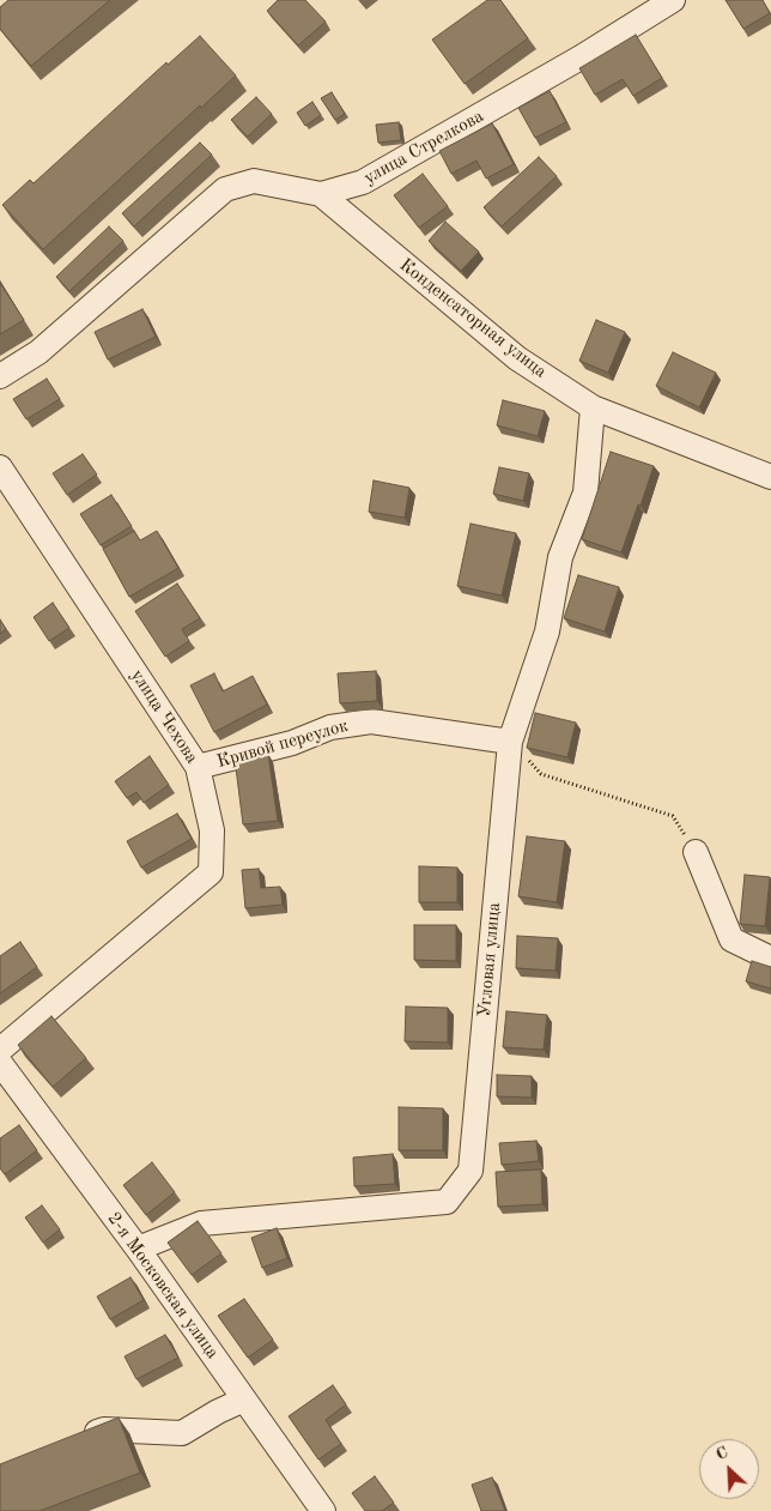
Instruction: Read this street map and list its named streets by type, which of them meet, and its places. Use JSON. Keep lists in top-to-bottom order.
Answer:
{
  "streets": {
    "street": [
      "улица Стрелкова",
      "Конденсаторная улица",
      "улица Чехова",
      "Кривой переулок",
      "Угловая улица",
      "2-я Московская улица"
    ]
  },
  "crossings": [
    ["улица Стрелкова", "Конденсаторная улица"],
    ["Конденсаторная улица", "Угловая улица"],
    ["улица Чехова", "Кривой переулок"],
    ["Кривой переулок", "Угловая улица"],
    ["Угловая улица", "2-я Московская улица"]
  ],
  "north": "top left"
}
